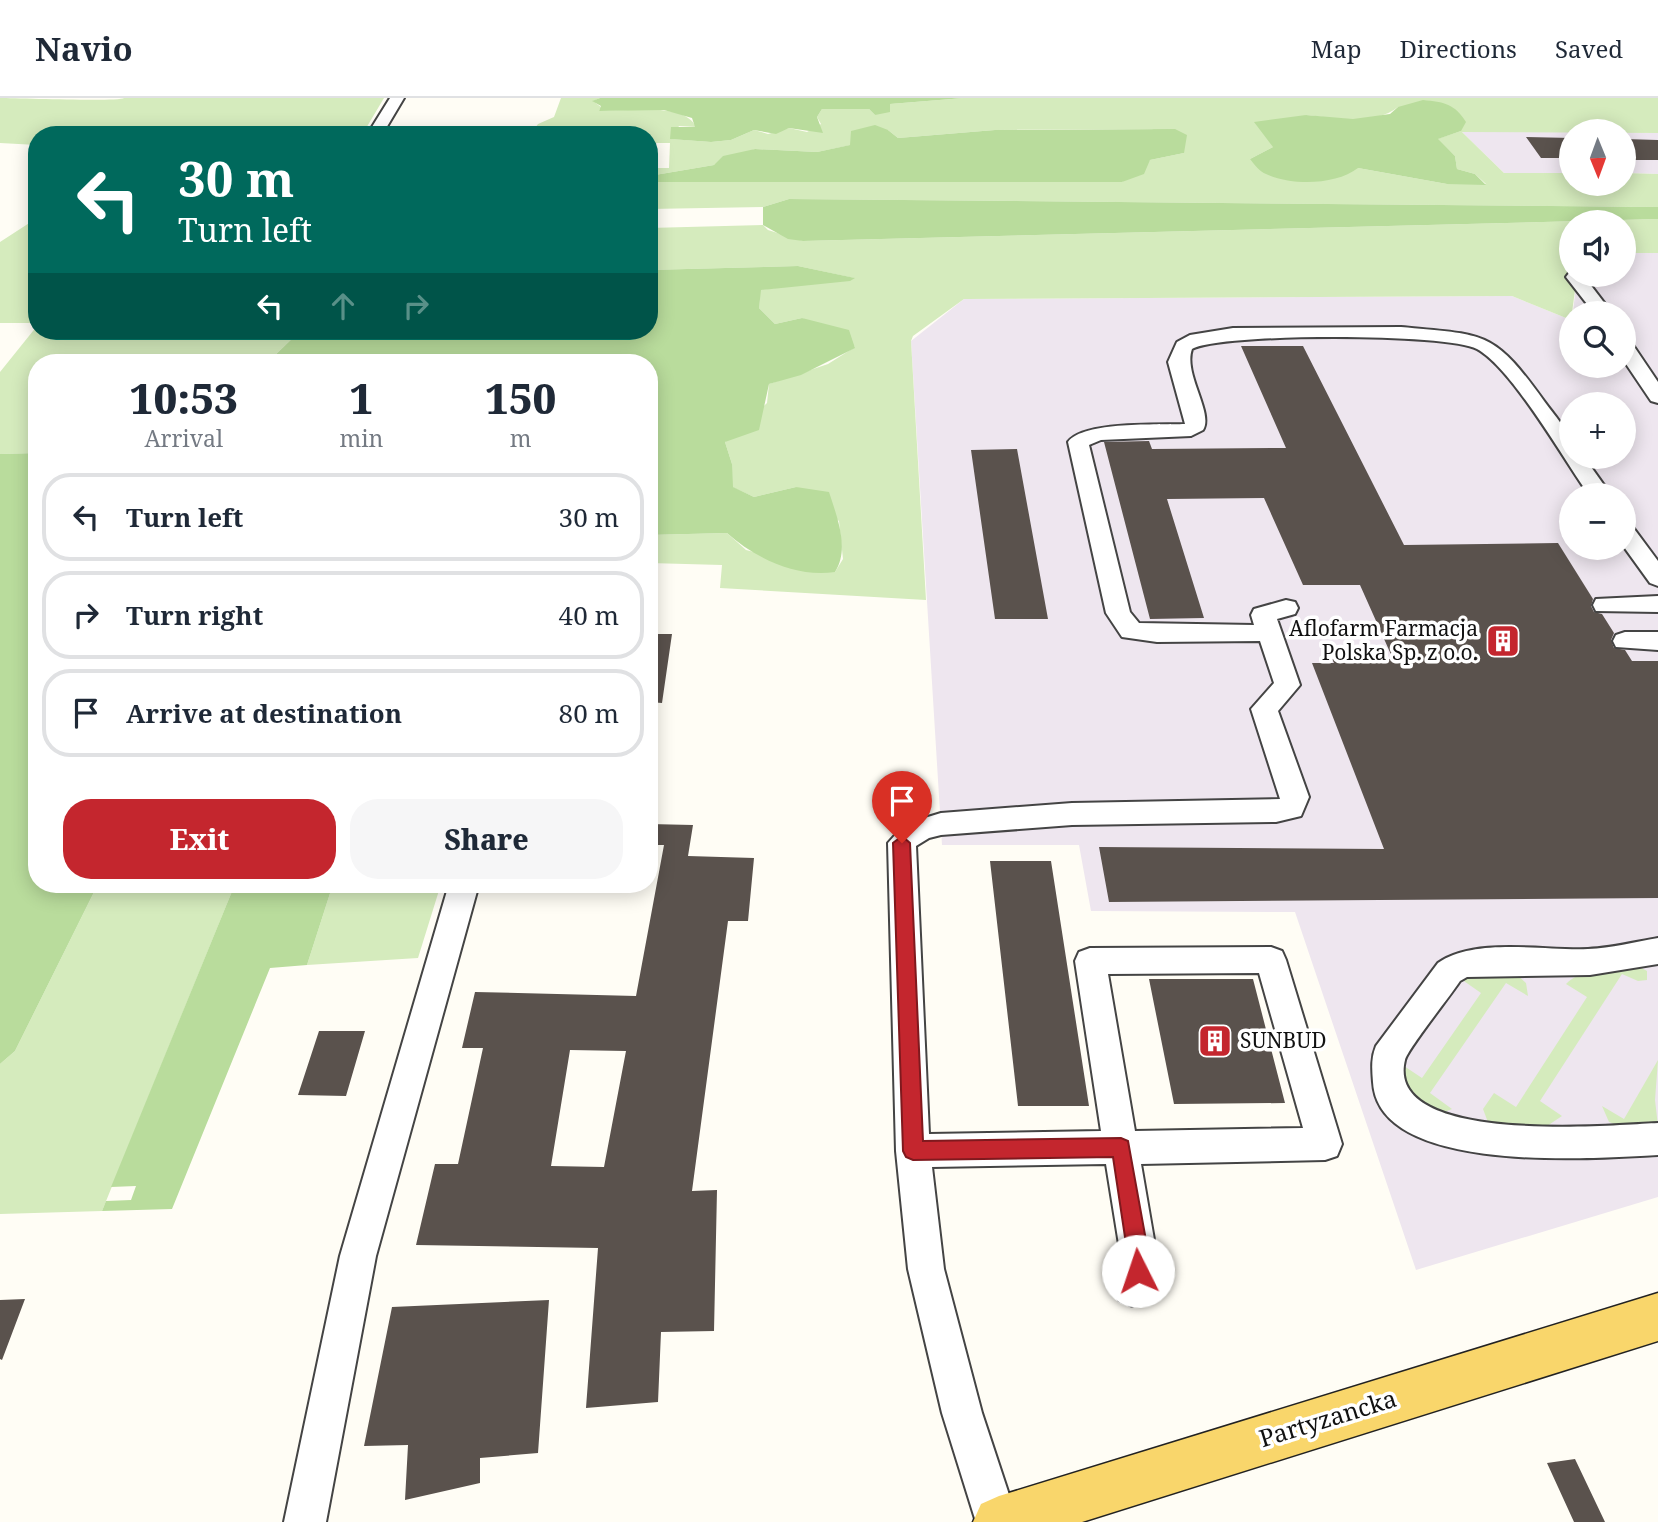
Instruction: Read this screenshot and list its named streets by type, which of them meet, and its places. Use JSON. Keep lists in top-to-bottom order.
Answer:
{
  "streets": {
    "main road": ["Partyzancka"]
  },
  "places": {
    "building": ["Aflofarm Farmacja Polska Sp. z o.o.", "SUNBUD"]
  },
  "north": "bottom",
  "page": {
    "header": "Navio",
    "nav": ["Map", "Directions", "Saved"],
    "map_buttons": ["+", "−"],
    "turn": ["30 m", "Turn left"],
    "eta": [
      "10:53",
      "Arrival",
      "1",
      "min",
      "150",
      "m"
    ],
    "list": [
      {
        "name": "Turn left",
        "value": "30 m"
      },
      {
        "name": "Turn right",
        "value": "40 m"
      },
      {
        "name": "Arrive at destination",
        "value": "80 m"
      }
    ],
    "buttons": ["Exit", "Share"]
  }
}
